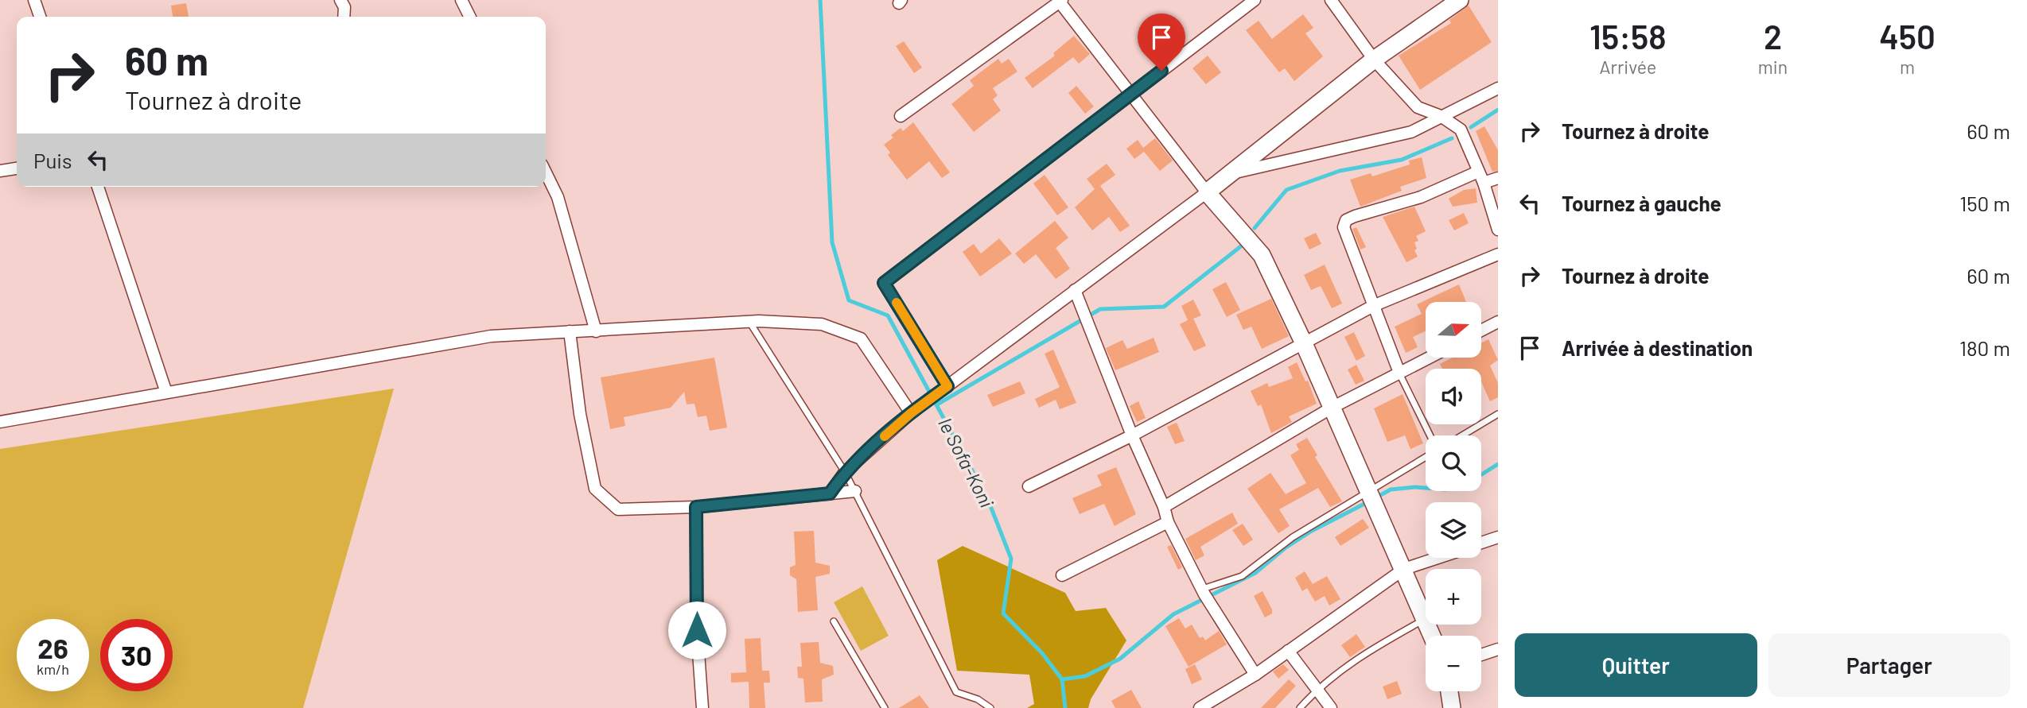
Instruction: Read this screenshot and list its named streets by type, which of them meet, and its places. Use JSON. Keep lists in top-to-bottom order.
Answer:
{
  "water": ["le Sofa-Koni"],
  "north": "right",
  "page": {
    "eta": [
      "15:58",
      "Arrivée",
      "2",
      "min",
      "450",
      "m"
    ],
    "turn": ["60 m", "Tournez à droite"],
    "list": [
      {
        "name": "Tournez à droite",
        "value": "60 m"
      },
      {
        "name": "Tournez à gauche",
        "value": "150 m"
      },
      {
        "name": "Tournez à droite",
        "value": "60 m"
      },
      {
        "name": "Arrivée à destination",
        "value": "180 m"
      }
    ],
    "then": "Puis",
    "map_buttons": ["+", "−"],
    "speed": "26 km/h",
    "limit": "30",
    "buttons": ["Quitter", "Partager"]
  }
}
